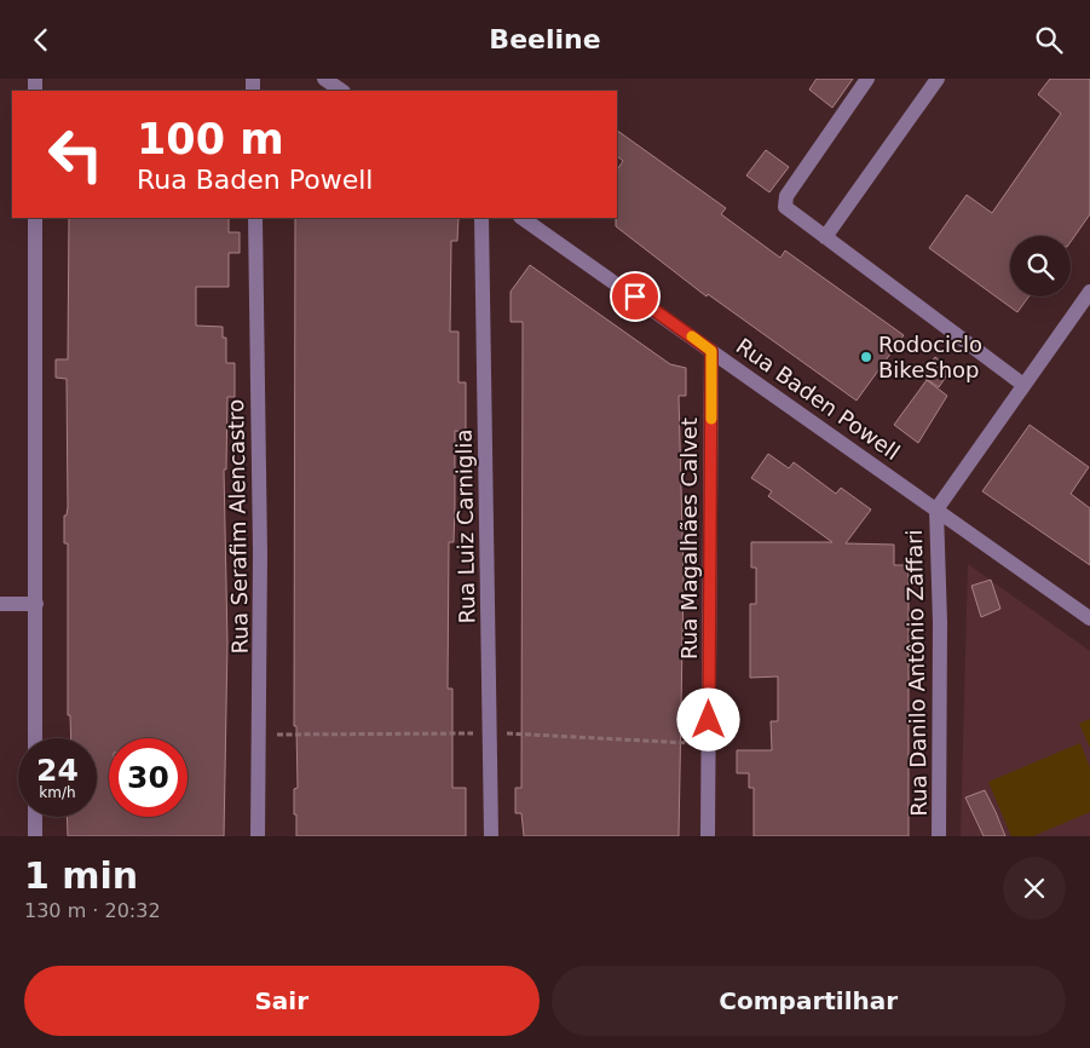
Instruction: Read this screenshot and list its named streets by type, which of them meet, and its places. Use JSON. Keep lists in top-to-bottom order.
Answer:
{
  "streets": {
    "street": [
      "Rua Baden Powell",
      "Rua Serafim Alencastro",
      "Rua Luiz Carniglia",
      "Rua Magalhães Calvet",
      "Rua Danilo Antônio Zaffari"
    ]
  },
  "crossings": [
    ["Rua Baden Powell", "Rua Magalhães Calvet"],
    ["Rua Baden Powell", "Rua Danilo Antônio Zaffari"]
  ],
  "places": ["Rodociclo BikeShop"],
  "page": {
    "header": "Beeline",
    "turn": ["100 m", "Rua Baden Powell"],
    "speed": "24 km/h",
    "limit": "30",
    "heading": ["1 min", "130 m · 20:32"],
    "buttons": ["Sair", "Compartilhar"]
  }
}
